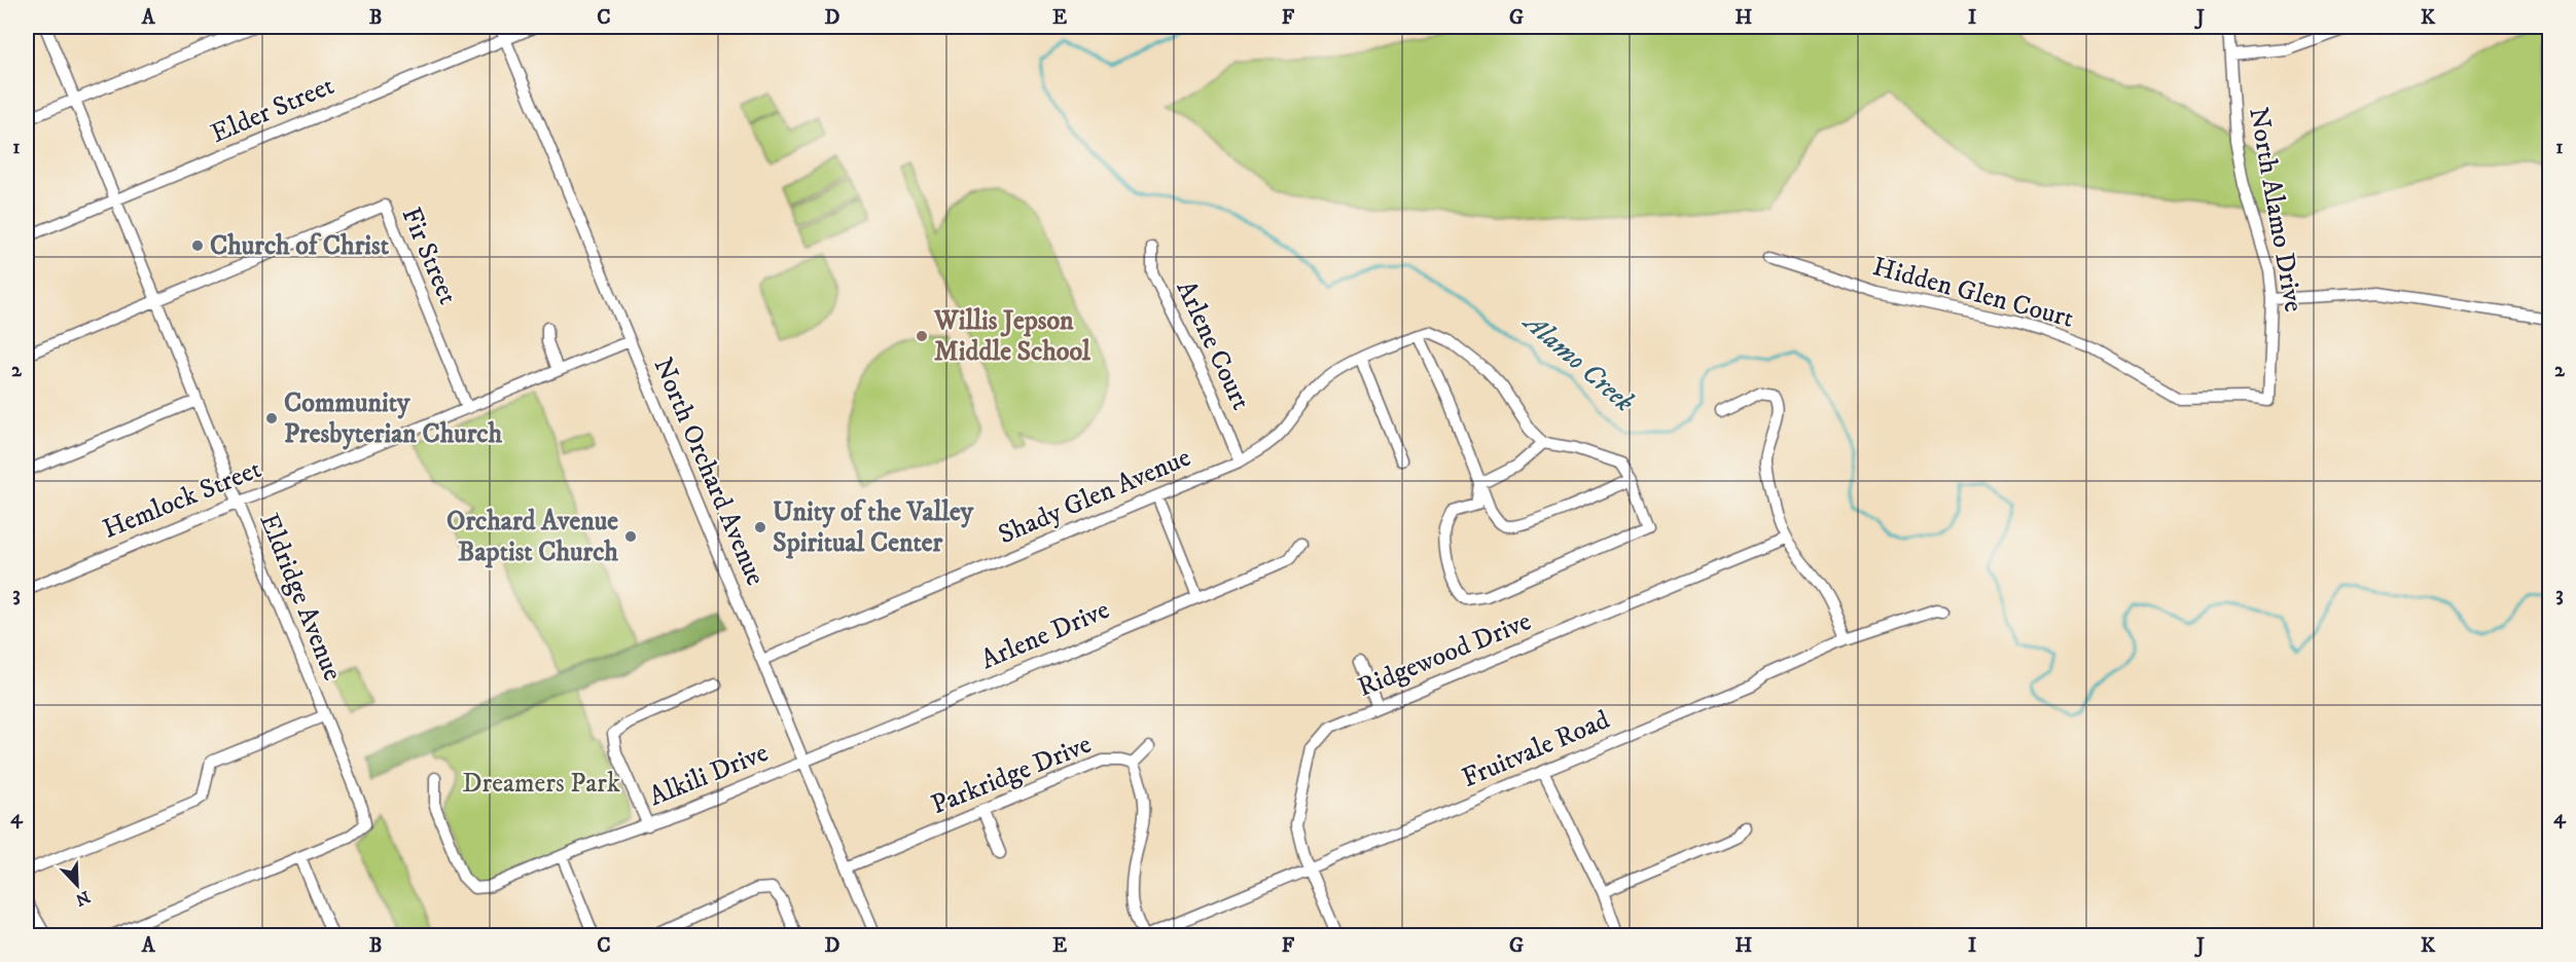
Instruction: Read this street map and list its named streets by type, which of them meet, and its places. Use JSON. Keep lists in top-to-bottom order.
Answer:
{
  "streets": {
    "street": [
      "Elder Street",
      "North Alamo Drive",
      "Fir Street",
      "Hidden Glen Court",
      "Arlene Court",
      "North Orchard Avenue",
      "Shady Glen Avenue",
      "Hemlock Street",
      "Eldridge Avenue",
      "Arlene Drive",
      "Ridgewood Drive",
      "Fruitvale Road",
      "Alkili Drive",
      "Parkridge Drive"
    ]
  },
  "crossings": [
    ["Elder Street", "North Orchard Avenue"],
    ["Elder Street", "Eldridge Avenue"],
    ["North Alamo Drive", "Hidden Glen Court"],
    ["Fir Street", "Hemlock Street"],
    ["Fir Street", "Eldridge Avenue"],
    ["Arlene Court", "Shady Glen Avenue"],
    ["North Orchard Avenue", "Shady Glen Avenue"],
    ["North Orchard Avenue", "Hemlock Street"],
    ["North Orchard Avenue", "Arlene Drive"],
    ["North Orchard Avenue", "Alkili Drive"],
    ["North Orchard Avenue", "Parkridge Drive"],
    ["Hemlock Street", "Eldridge Avenue"],
    ["Arlene Drive", "Alkili Drive"],
    ["Ridgewood Drive", "Fruitvale Road"],
    ["Fruitvale Road", "Parkridge Drive"]
  ],
  "water": ["Alamo Creek"],
  "parks": ["Dreamers Park"],
  "places": [
    "Church of Christ",
    "Willis Jepson Middle School",
    "Community Presbyterian Church",
    "Unity of the Valley Spiritual Center",
    "Orchard Avenue Baptist Church"
  ],
  "north": "bottom right",
  "grid": {
    "columns": [
      "A",
      "B",
      "C",
      "D",
      "E",
      "F",
      "G",
      "H",
      "I",
      "J",
      "K"
    ],
    "rows": [
      "1",
      "2",
      "3",
      "4"
    ]
  }
}
